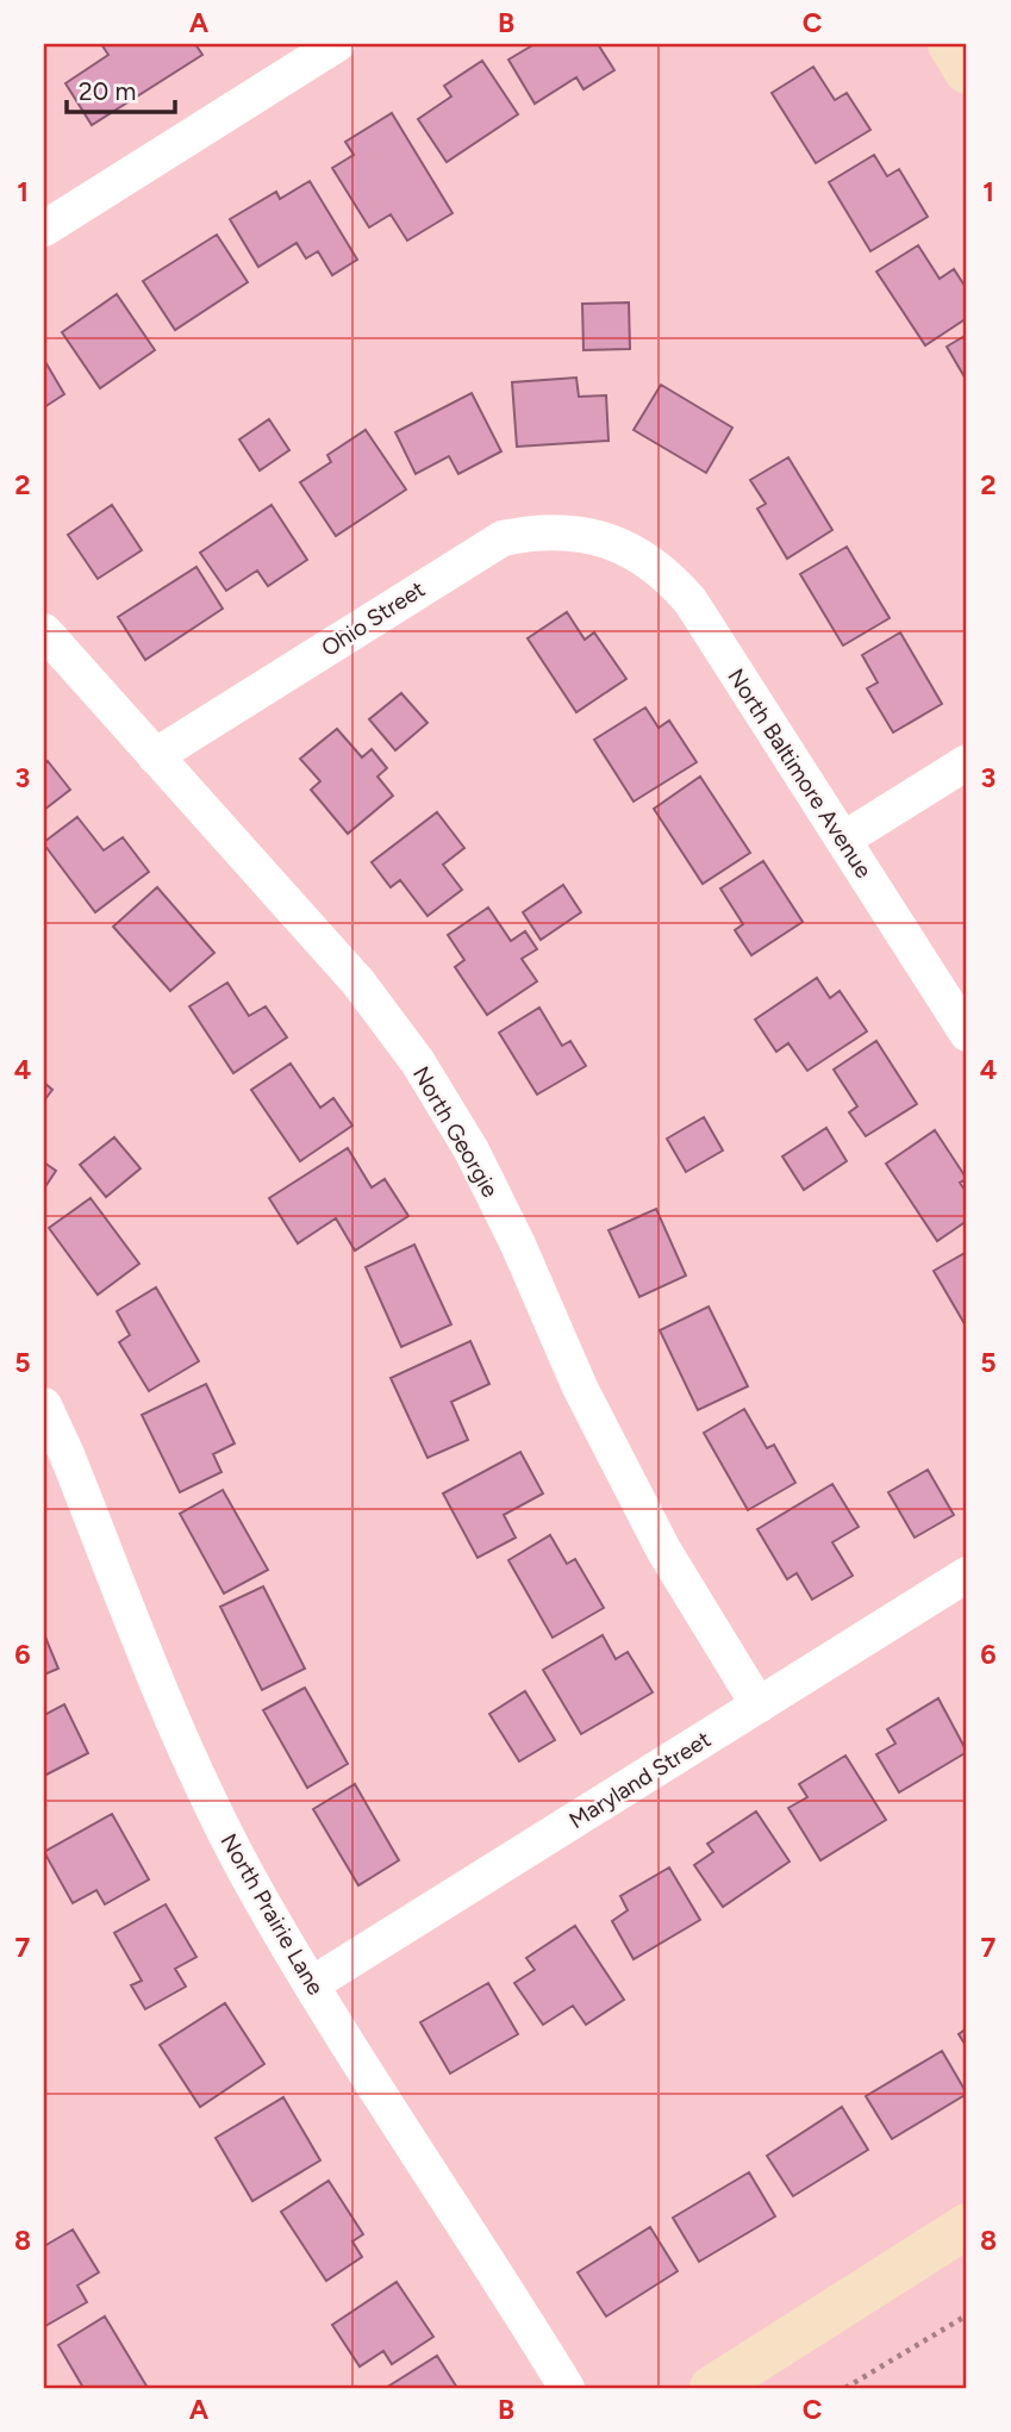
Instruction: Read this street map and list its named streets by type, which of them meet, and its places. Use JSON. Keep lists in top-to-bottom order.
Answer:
{
  "streets": {
    "street": [
      "Ohio Street",
      "North Baltimore Avenue",
      "North Georgie",
      "Maryland Street",
      "North Prairie Lane"
    ]
  },
  "crossings": [
    ["Ohio Street", "North Baltimore Avenue"],
    ["Ohio Street", "North Georgie"],
    ["North Georgie", "Maryland Street"],
    ["Maryland Street", "North Prairie Lane"]
  ],
  "scale_bar": "20 m",
  "grid": {
    "columns": ["A", "B", "C"],
    "rows": [
      "1",
      "2",
      "3",
      "4",
      "5",
      "6",
      "7",
      "8"
    ]
  }
}
